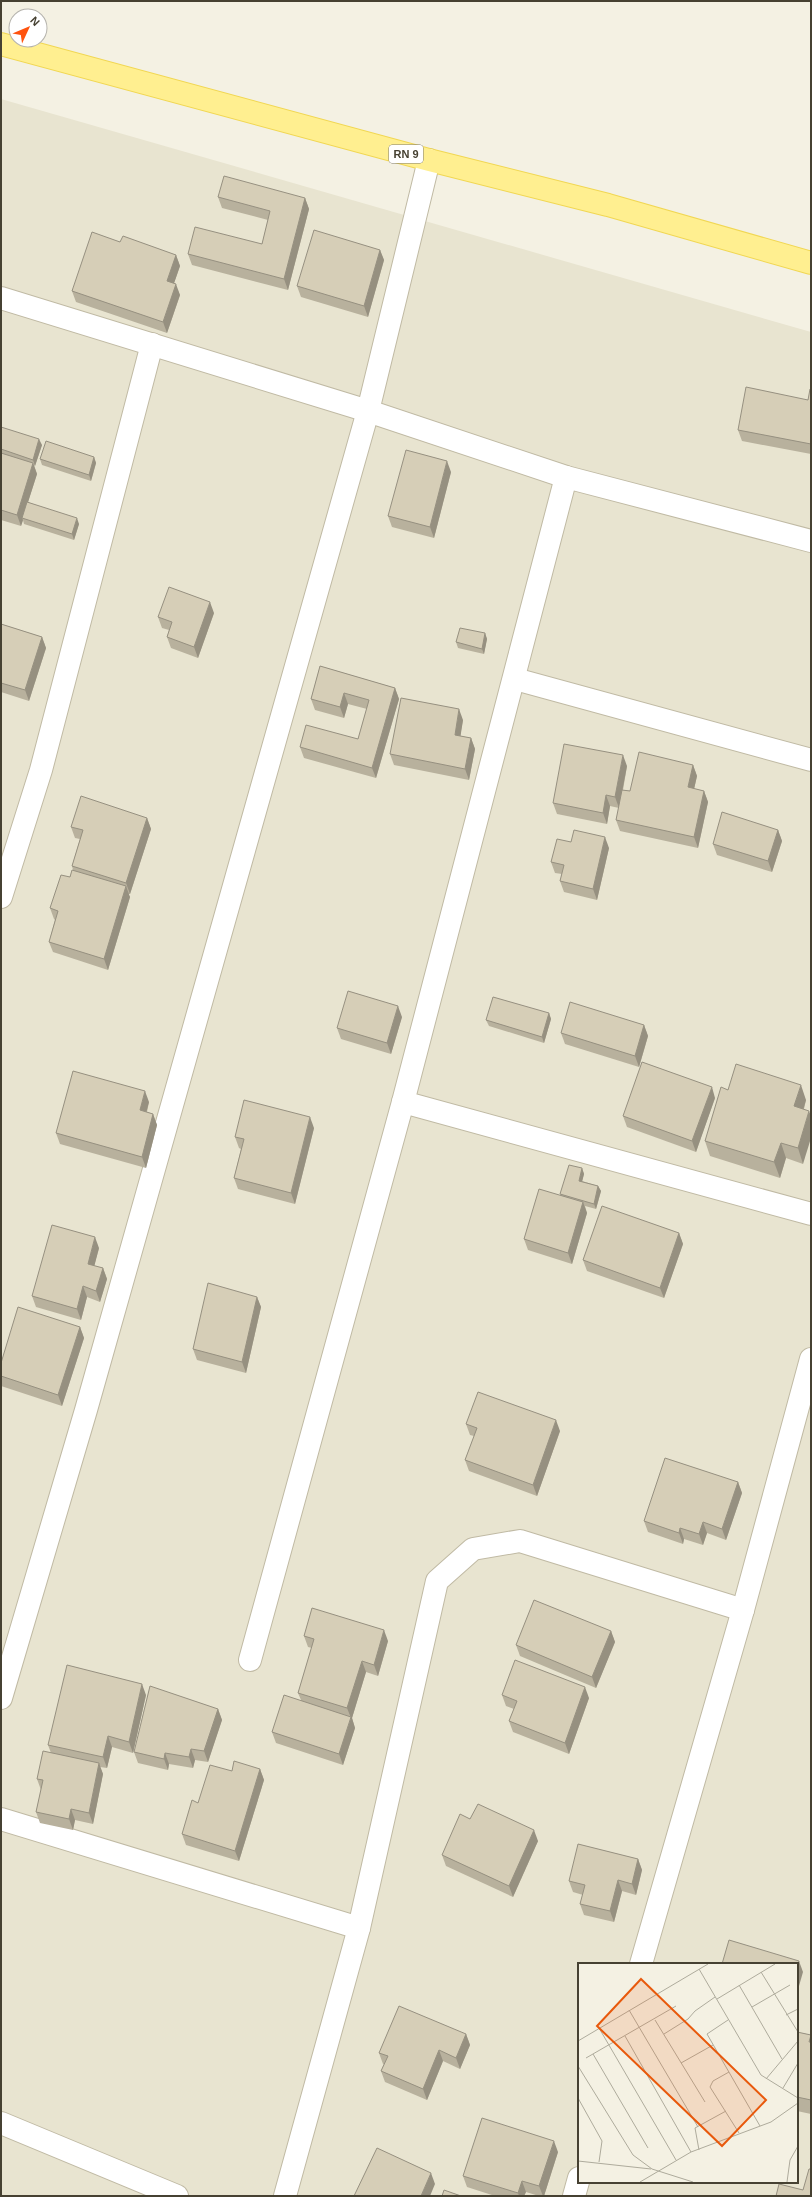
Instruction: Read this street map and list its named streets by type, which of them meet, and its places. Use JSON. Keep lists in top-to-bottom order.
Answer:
{
  "streets": {
    "main road": ["RN 9"]
  },
  "north": "top right"
}
